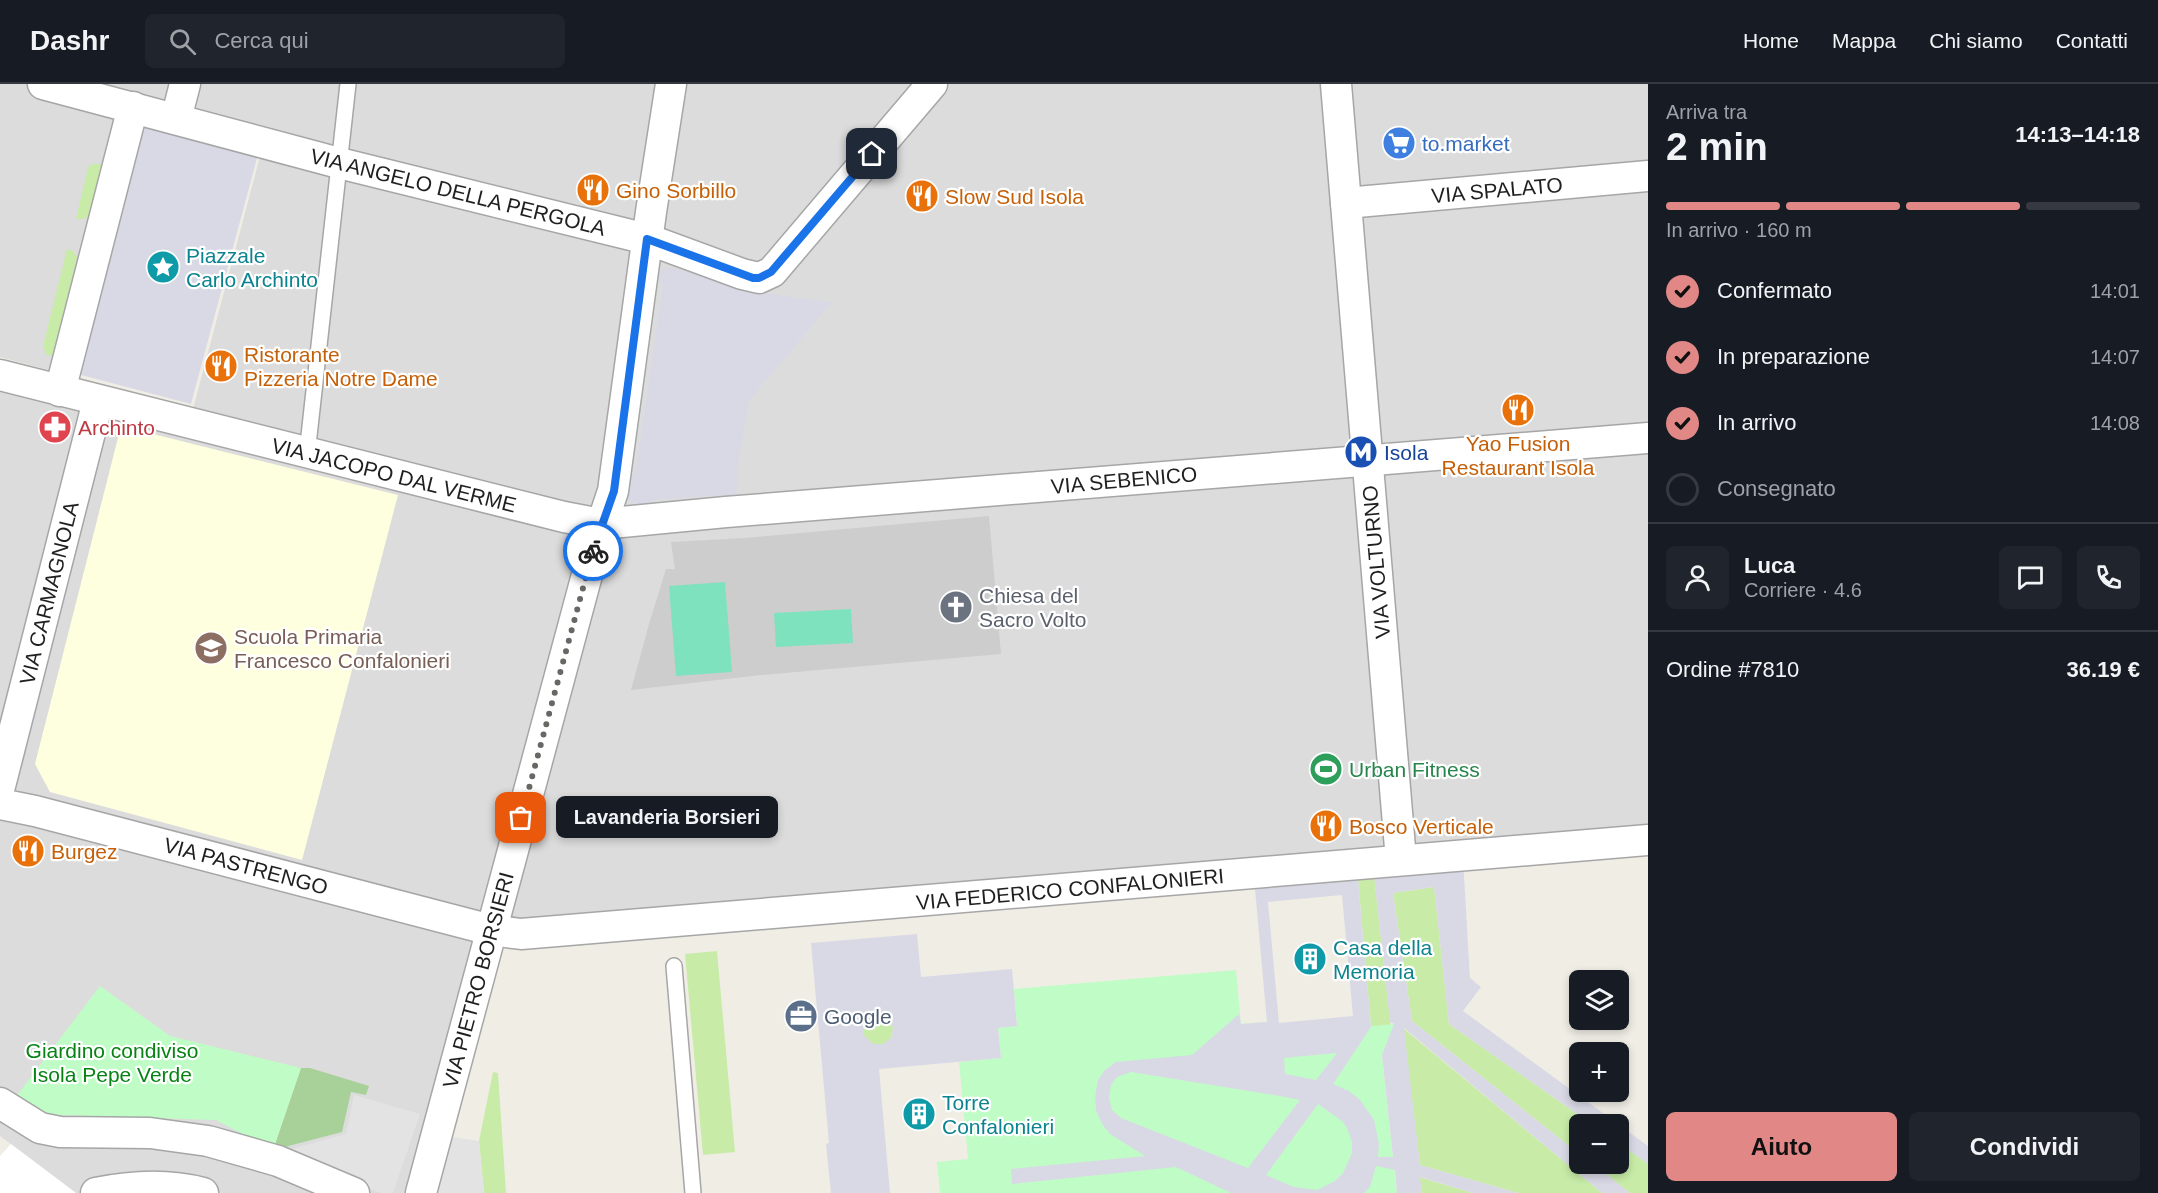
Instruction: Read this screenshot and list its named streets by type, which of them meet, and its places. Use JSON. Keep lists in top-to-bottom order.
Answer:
{
  "streets": {
    "street": [
      "VIA SPALATO",
      "VIA ANGELO DELLA PERGOLA",
      "VIA JACOPO DAL VERME",
      "VIA SEBENICO",
      "VIA VOLTURNO",
      "VIA CARMAGNOLA",
      "VIA PASTRENGO",
      "VIA FEDERICO CONFALONIERI",
      "VIA PIETRO BORSIERI"
    ]
  },
  "crossings": [
    ["VIA SPALATO", "VIA VOLTURNO"],
    ["VIA ANGELO DELLA PERGOLA", "VIA PIETRO BORSIERI"],
    ["VIA JACOPO DAL VERME", "VIA SEBENICO"],
    ["VIA JACOPO DAL VERME", "VIA CARMAGNOLA"],
    ["VIA JACOPO DAL VERME", "VIA PIETRO BORSIERI"],
    ["VIA SEBENICO", "VIA VOLTURNO"],
    ["VIA SEBENICO", "VIA PIETRO BORSIERI"],
    ["VIA VOLTURNO", "VIA FEDERICO CONFALONIERI"],
    ["VIA PASTRENGO", "VIA FEDERICO CONFALONIERI"],
    ["VIA PASTRENGO", "VIA PIETRO BORSIERI"],
    ["VIA FEDERICO CONFALONIERI", "VIA PIETRO BORSIERI"]
  ],
  "parks": ["Giardino condiviso Isola Pepe Verde"],
  "places": {
    "supermarket": ["to.market"],
    "restaurant": [
      "Gino Sorbillo",
      "Slow Sud Isola",
      "Ristorante Pizzeria Notre Dame",
      "Yao Fusion Restaurant Isola",
      "Bosco Verticale",
      "Burgez"
    ],
    "place": ["Piazzale Carlo Archinto"],
    "pharmacy": ["Archinto"],
    "metro station": ["Isola"],
    "church": ["Chiesa del Sacro Volto"],
    "school or university": ["Scuola Primaria Francesco Confalonieri"],
    "sports": ["Urban Fitness"],
    "other": ["Lavanderia Borsieri"],
    "building": ["Casa della Memoria", "Torre Confalonieri"],
    "office": ["Google"]
  },
  "page": {
    "header": "Dashr",
    "search": "Cerca qui",
    "nav": [
      "Home",
      "Mappa",
      "Chi siamo",
      "Contatti"
    ],
    "heading": ["2 min", "Arriva tra", "14:13–14:18"],
    "panel": [
      "Luca",
      "Corriere · 4.6",
      "Ordine #7810",
      "36.19 €"
    ],
    "bar": "In arrivo · 160 m",
    "list": [
      ["Confermato", "14:01"],
      ["In preparazione", "14:07"],
      ["In arrivo", "14:08"],
      "Consegnato"
    ],
    "bubble": "Lavanderia Borsieri",
    "map_buttons": ["+", "−"],
    "buttons": ["Aiuto", "Condividi"]
  }
}
